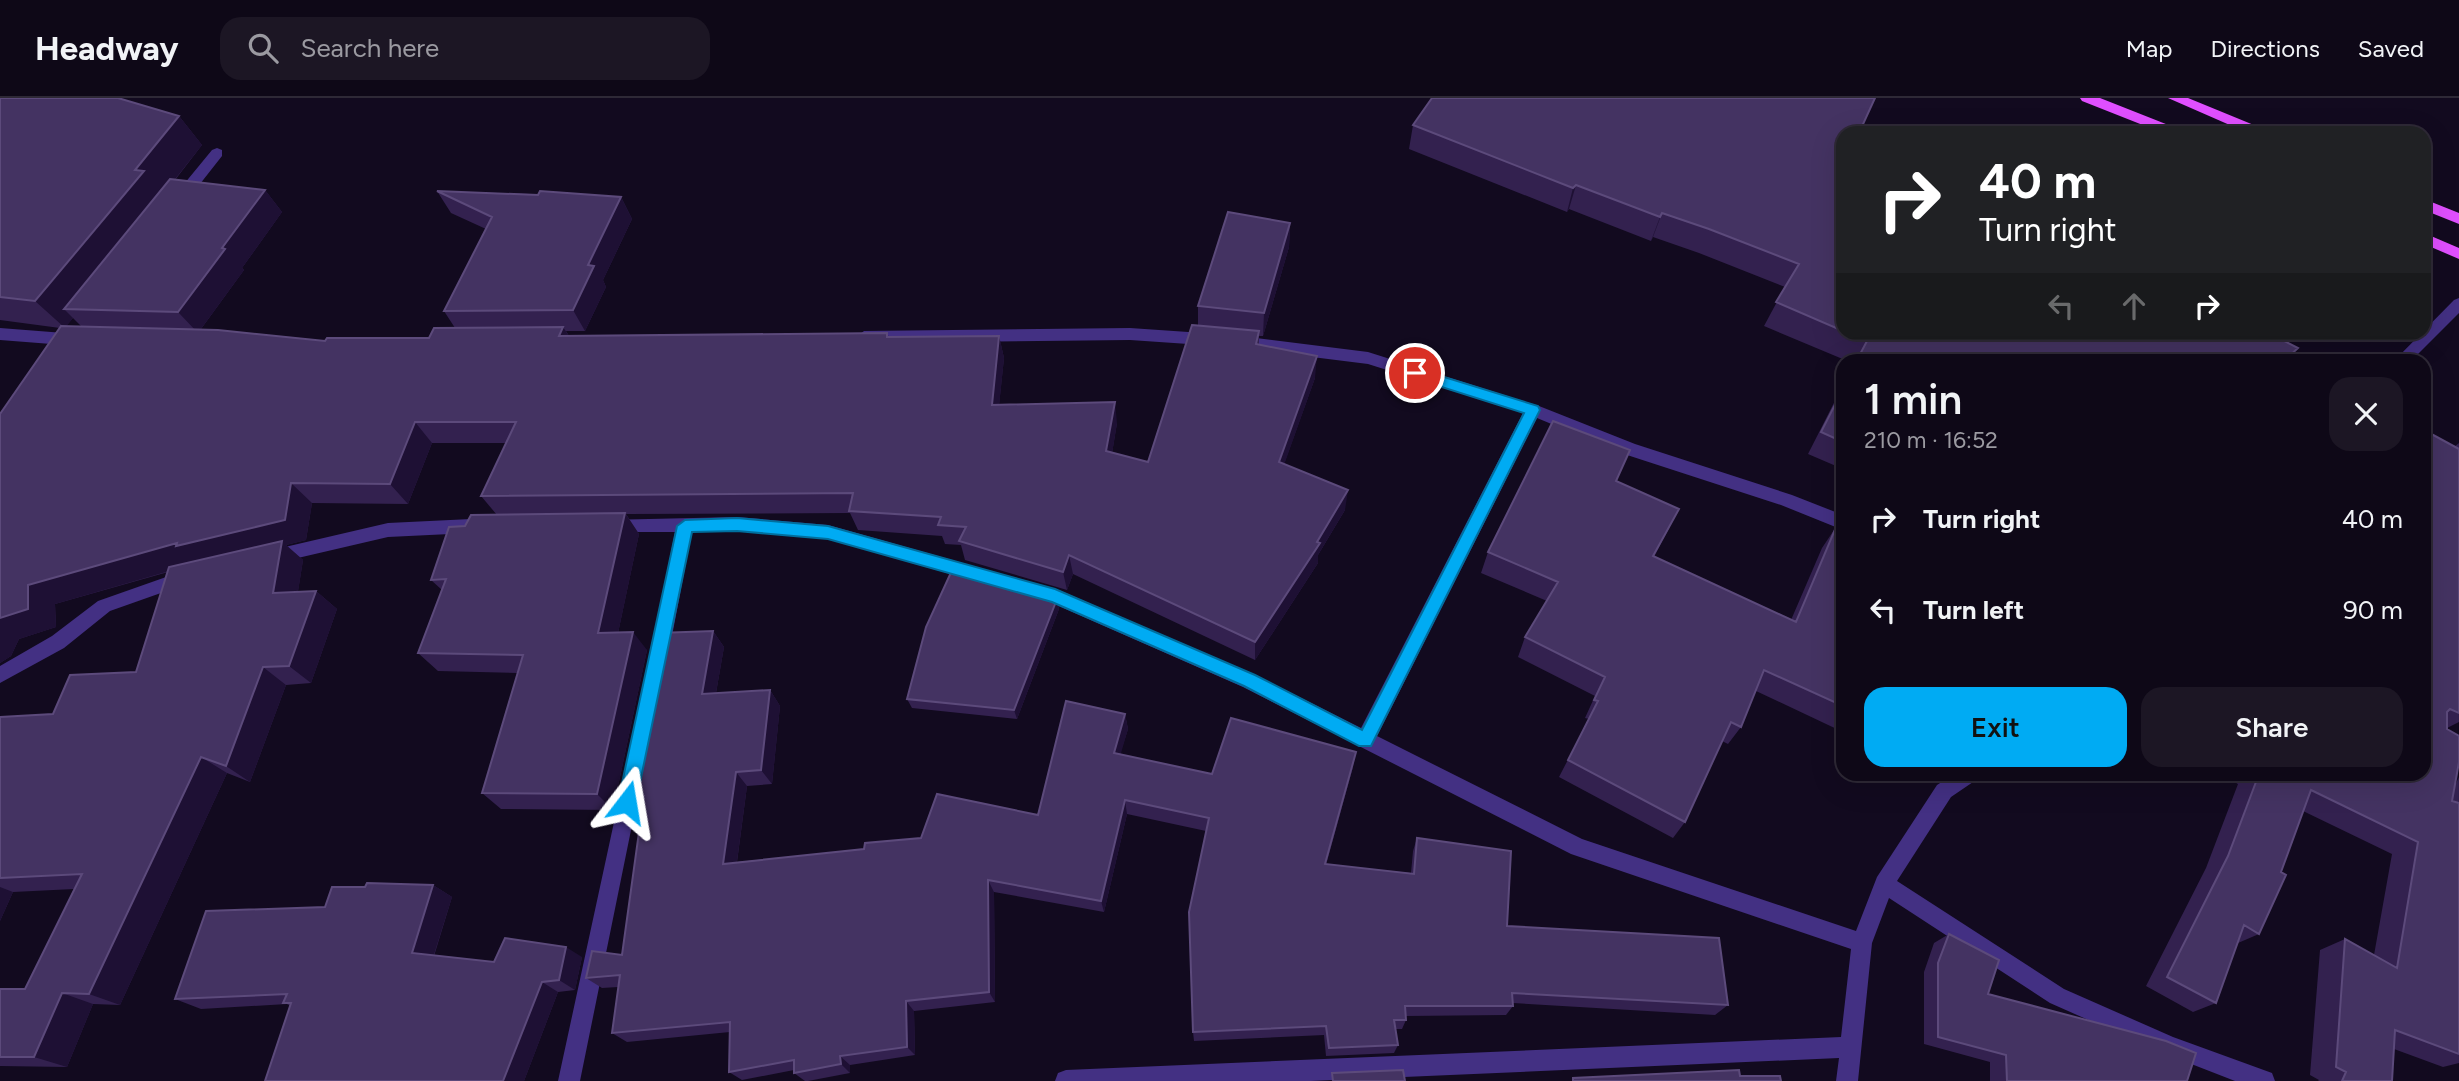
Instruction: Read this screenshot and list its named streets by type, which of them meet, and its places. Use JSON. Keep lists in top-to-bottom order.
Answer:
{
  "page": {
    "header": "Headway",
    "search": "Search here",
    "nav": ["Map", "Directions", "Saved"],
    "turn": ["40 m", "Turn right"],
    "heading": ["1 min", "210 m · 16:52"],
    "list": [
      {
        "name": "Turn right",
        "value": "40 m"
      },
      {
        "name": "Turn left",
        "value": "90 m"
      }
    ],
    "buttons": ["Exit", "Share"]
  }
}
